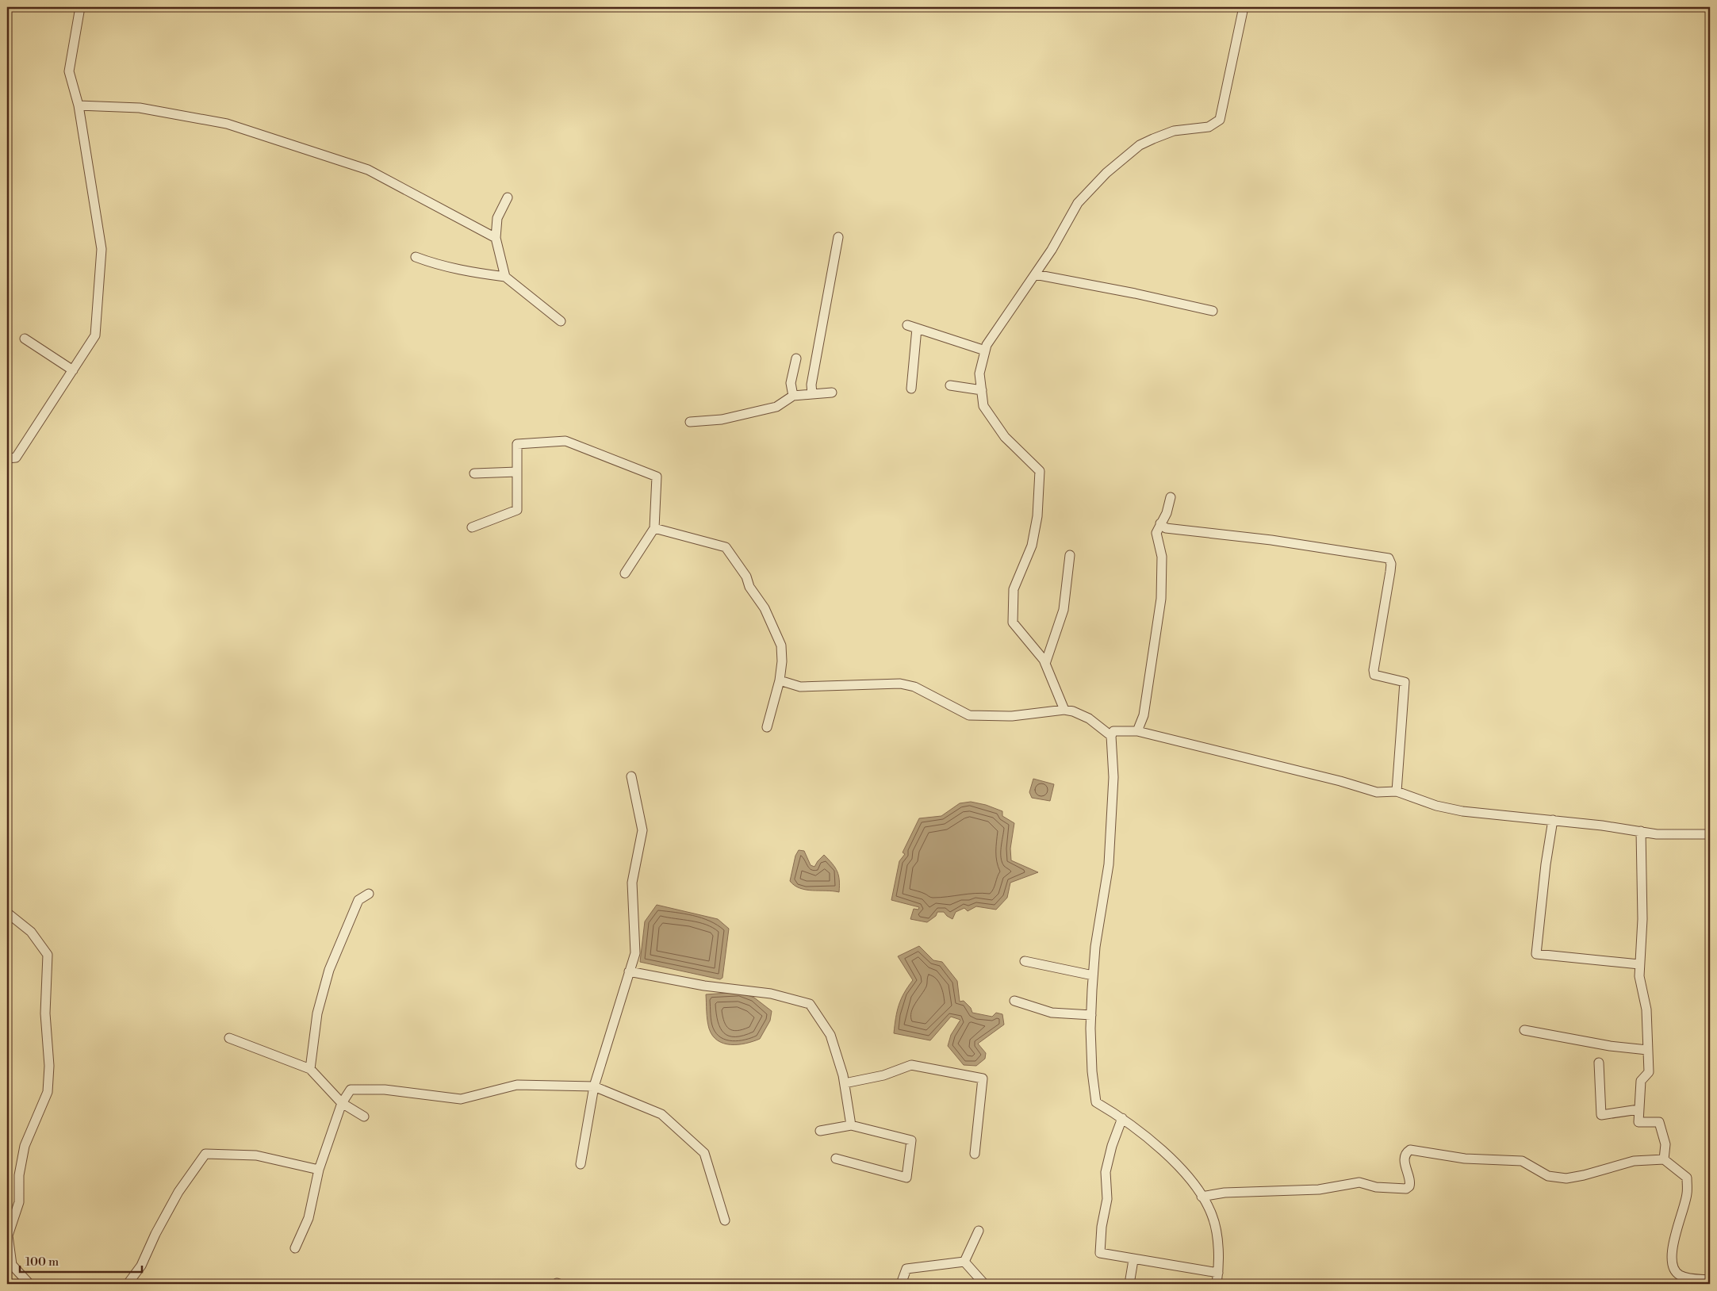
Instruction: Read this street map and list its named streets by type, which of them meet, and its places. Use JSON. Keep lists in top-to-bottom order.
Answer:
{
  "scale_bar": "100 m"
}
